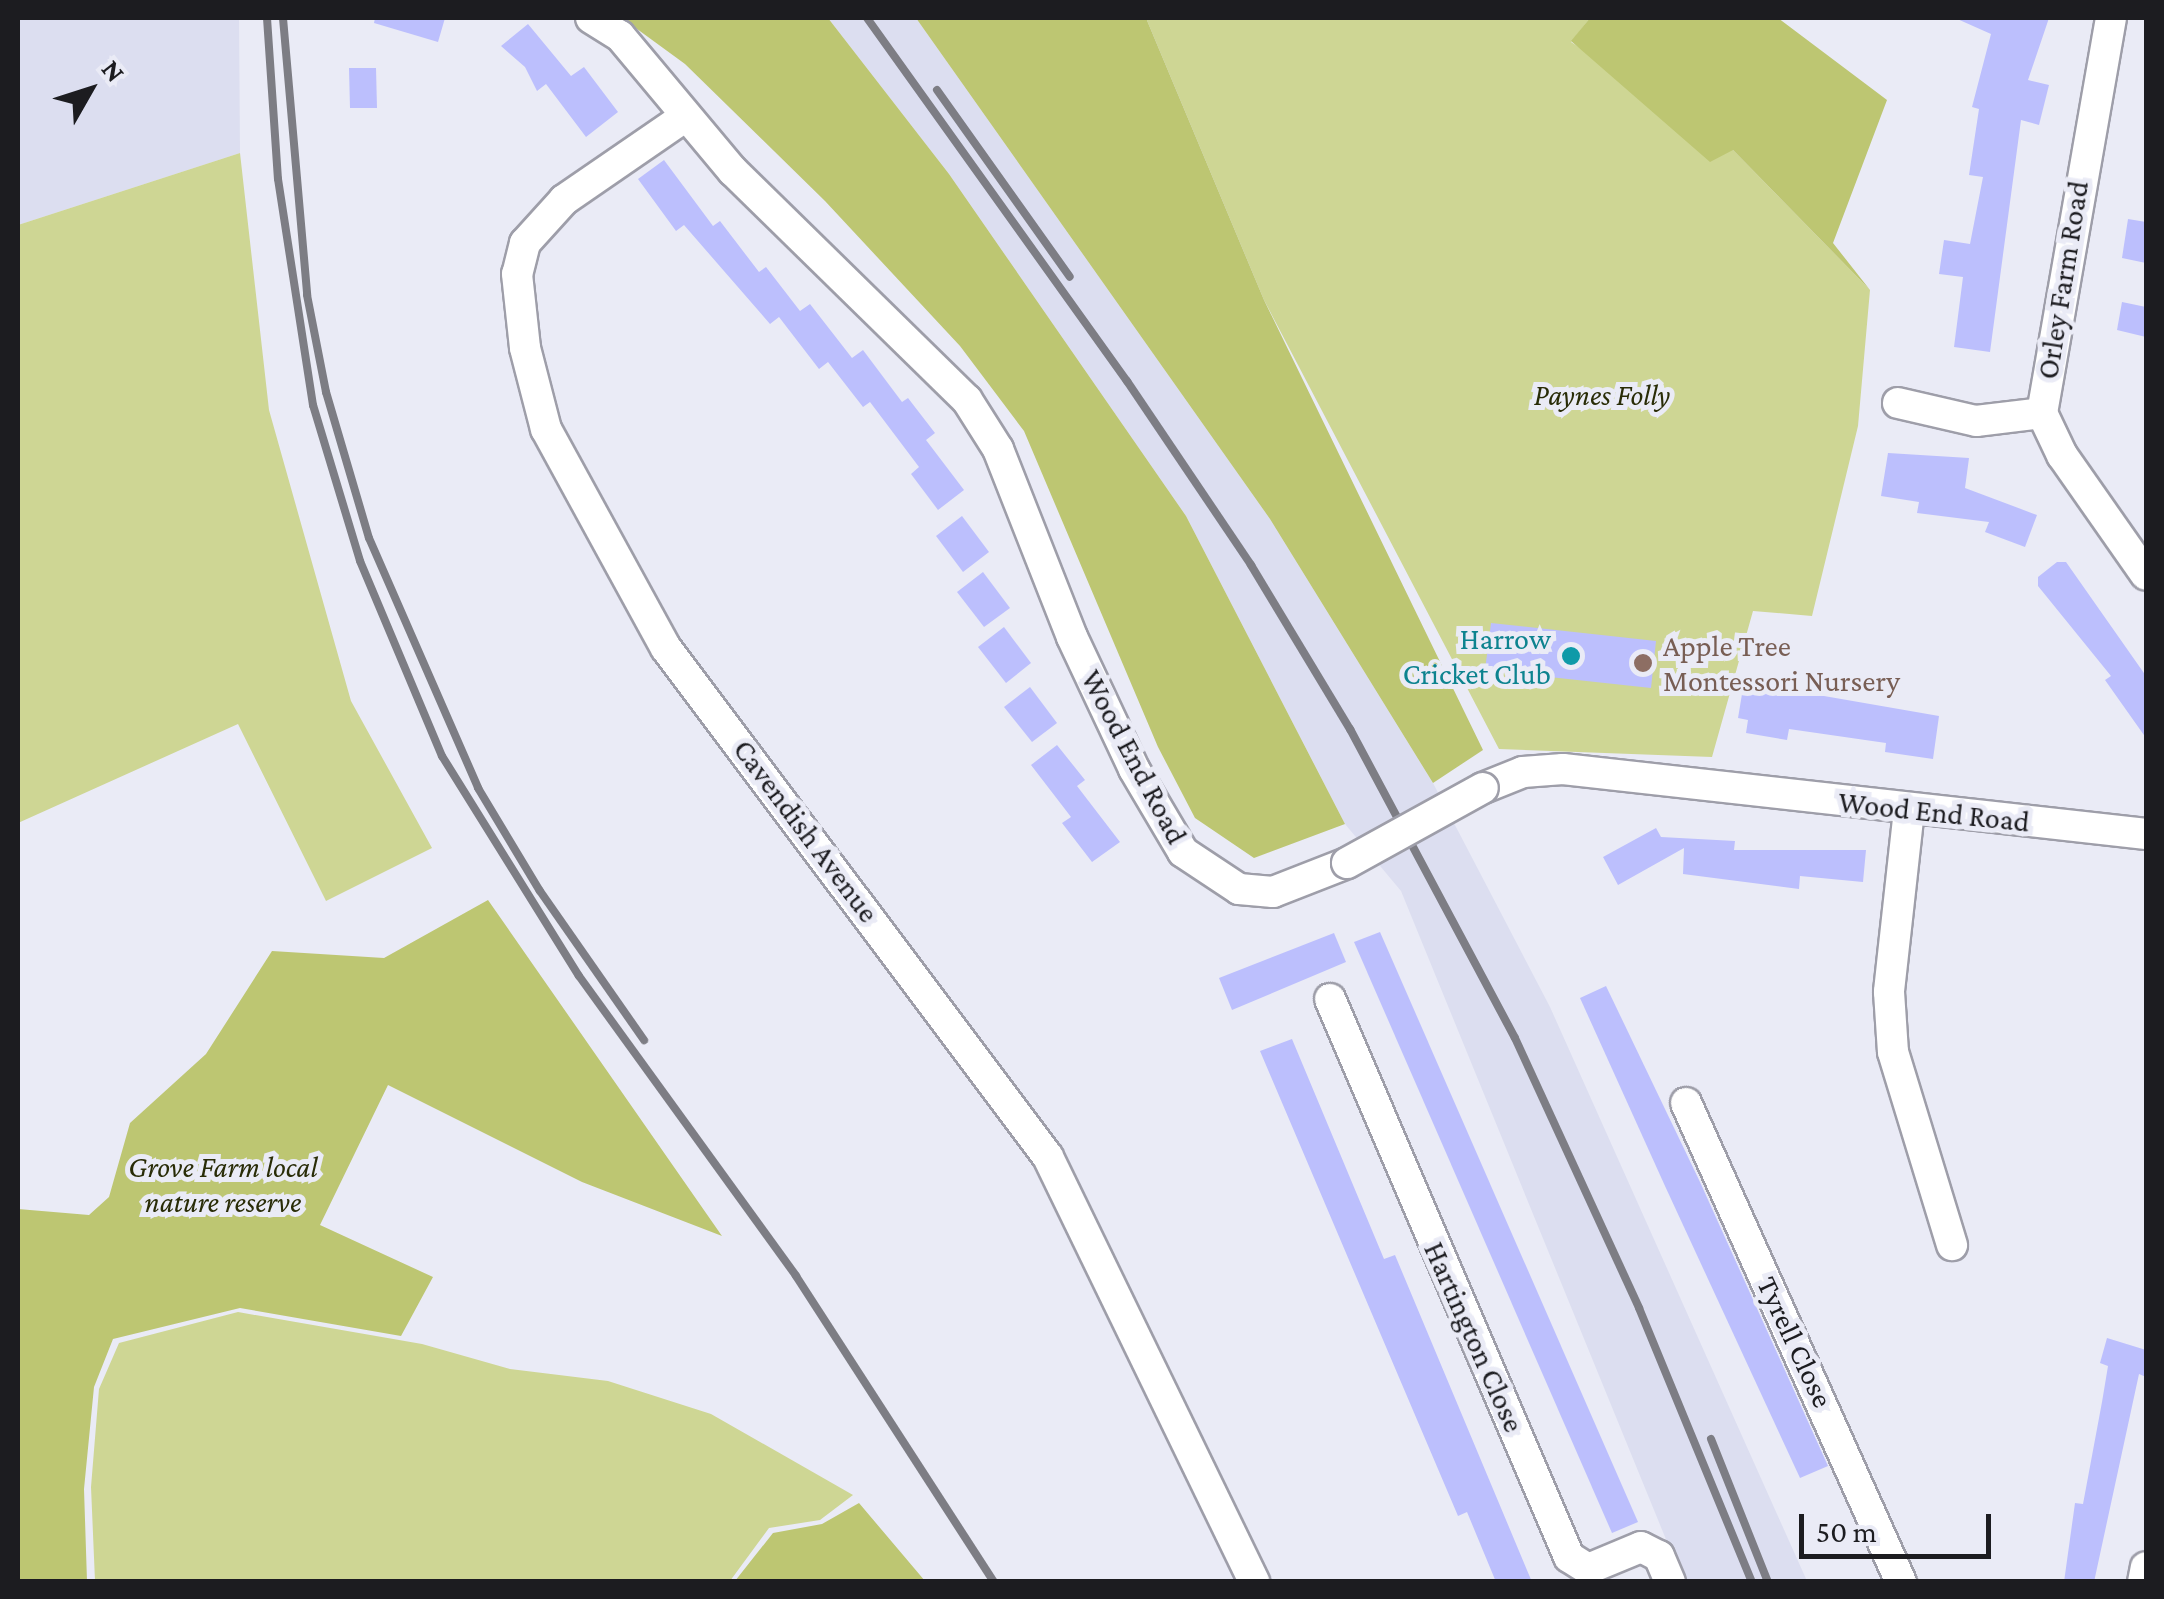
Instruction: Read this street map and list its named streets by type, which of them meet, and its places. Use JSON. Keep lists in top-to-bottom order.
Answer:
{
  "streets": {
    "street": [
      "Orley Farm Road",
      "Wood End Road",
      "Cavendish Avenue",
      "Hartington Close",
      "Tyrell Close"
    ]
  },
  "crossings": [
    ["Wood End Road", "Cavendish Avenue"]
  ],
  "parks": ["Paynes Folly", "Grove Farm local nature reserve"],
  "places": ["Harrow Cricket Club", "Apple Tree Montessori Nursery"],
  "scale_bar": "50 m",
  "north": "top right"
}
